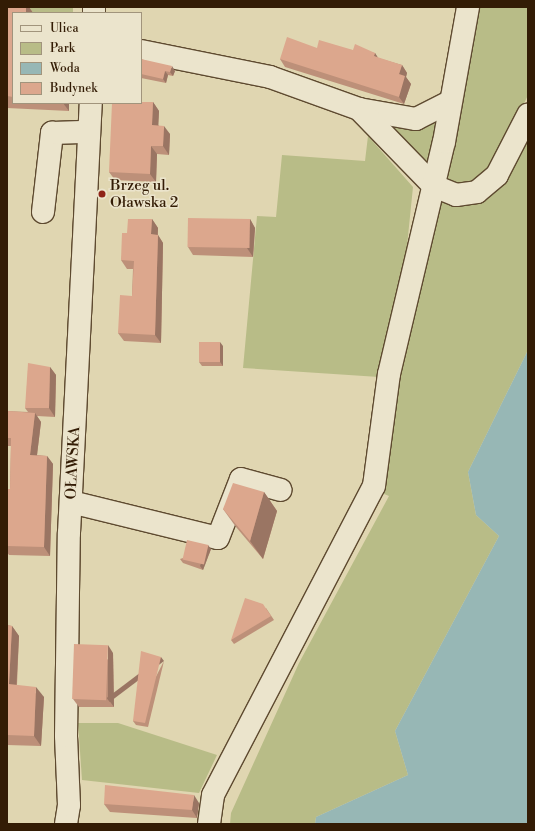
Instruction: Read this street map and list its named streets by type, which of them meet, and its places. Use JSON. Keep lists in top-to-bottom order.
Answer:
{
  "streets": {
    "street": ["OŁAWSKA"]
  },
  "places": ["Brzeg ul. Oławska 2"],
  "legend": [
    "Ulica",
    "Park",
    "Woda",
    "Budynek"
  ]
}
